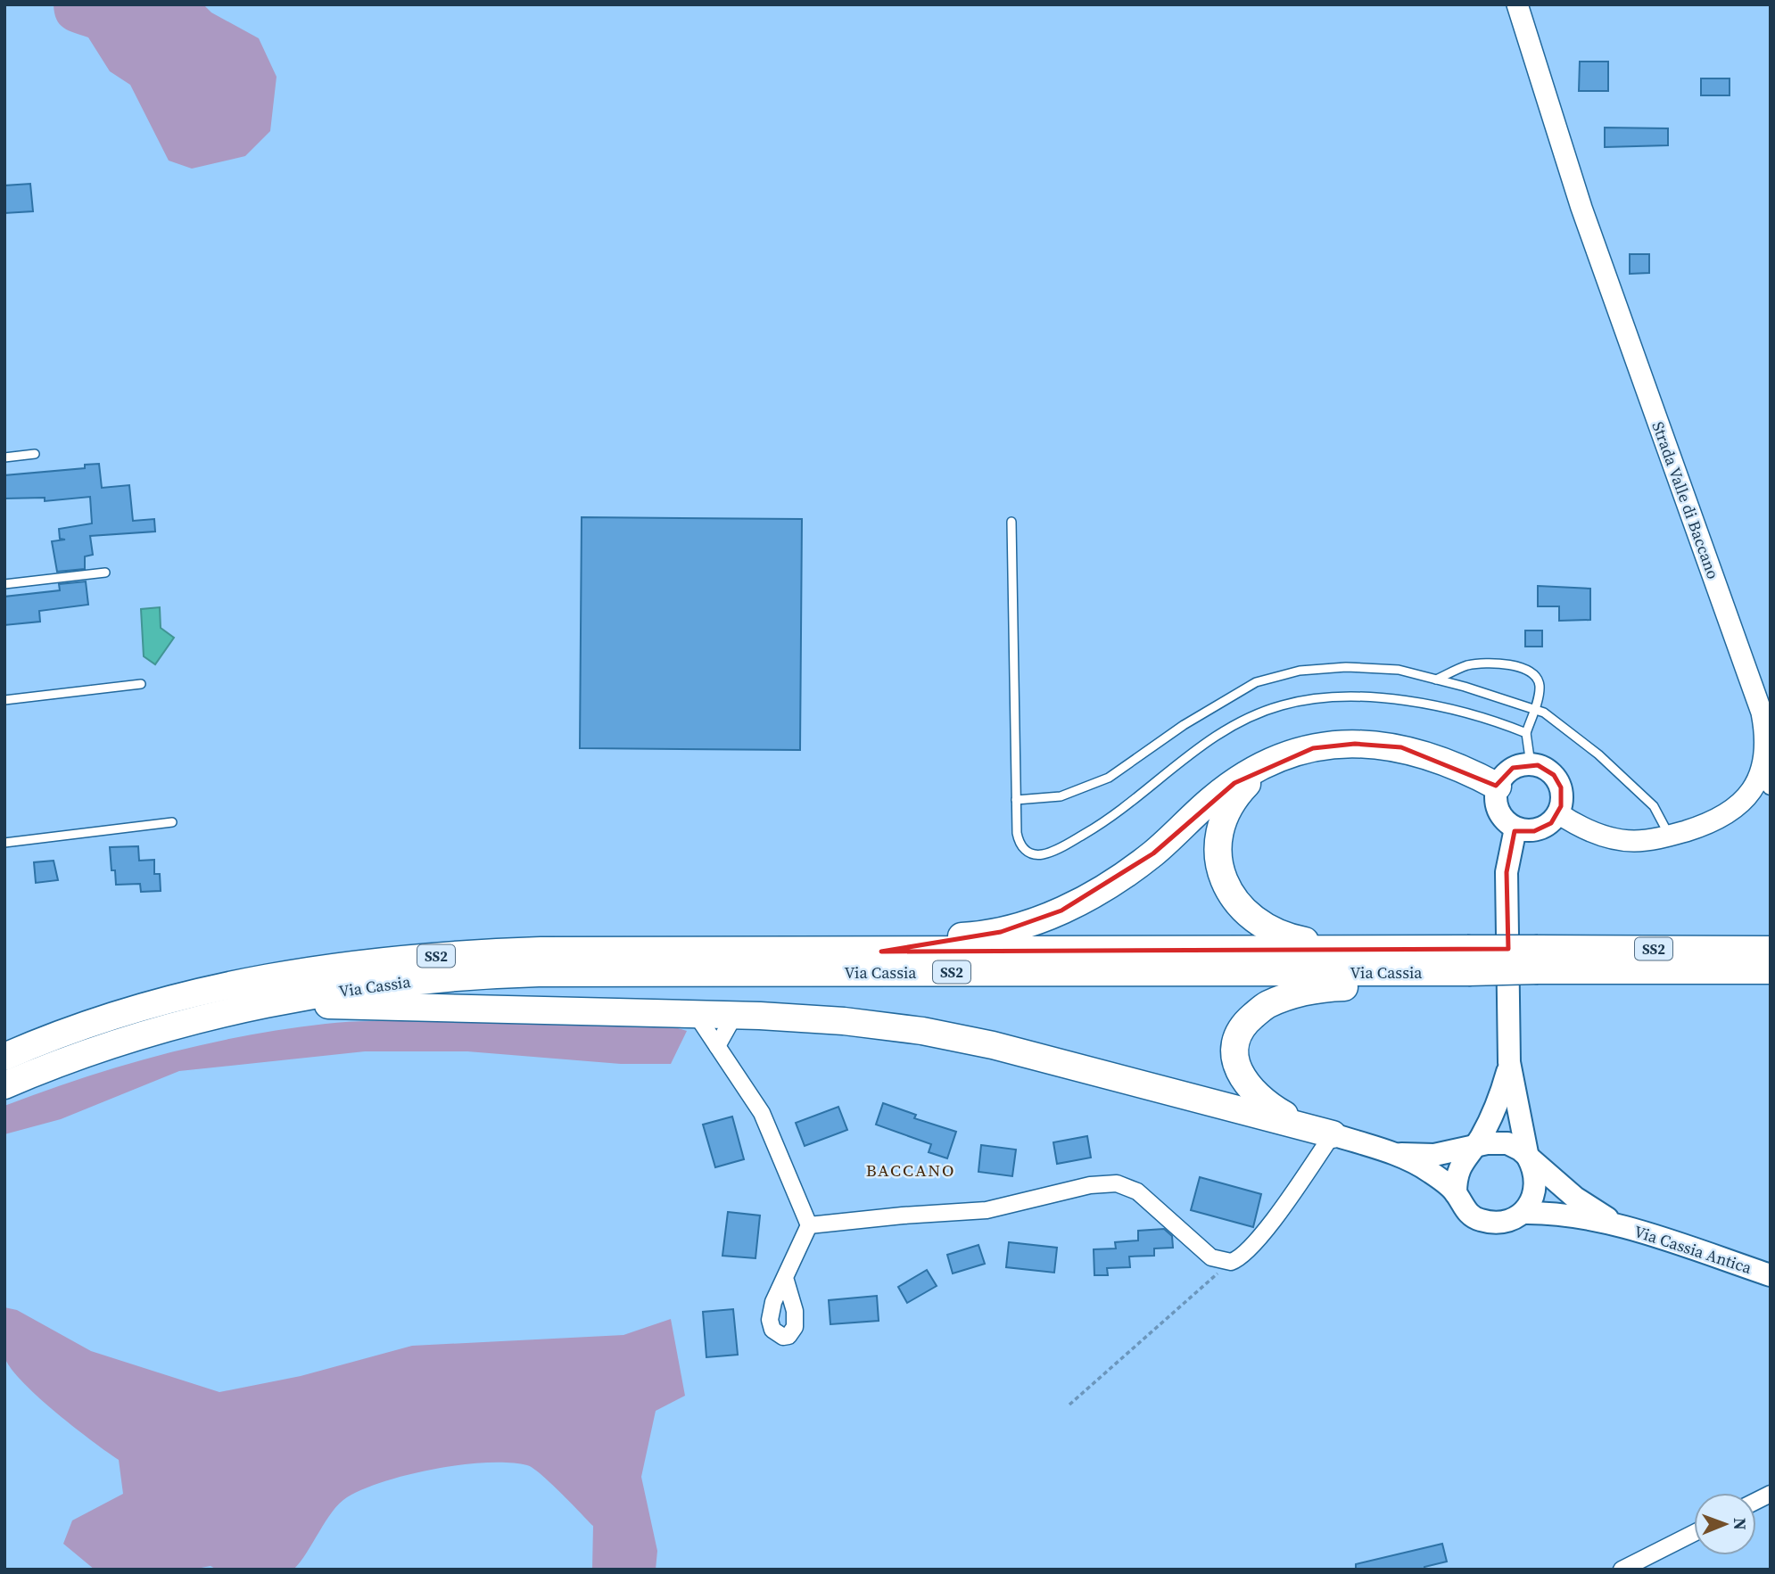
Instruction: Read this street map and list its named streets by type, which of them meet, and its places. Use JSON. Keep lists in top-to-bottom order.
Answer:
{
  "streets": {
    "highway": ["SS2", "Via Cassia"],
    "main road": ["Via Cassia Antica"],
    "street": ["Strada Valle di Baccano"]
  },
  "districts": ["BACCANO"],
  "north": "right"
}
